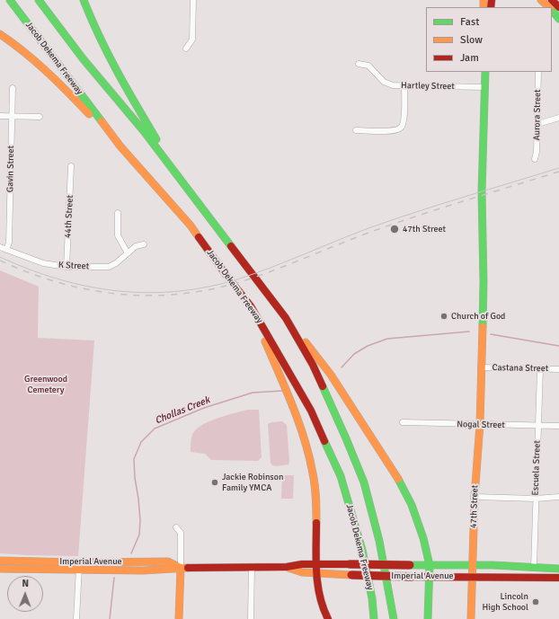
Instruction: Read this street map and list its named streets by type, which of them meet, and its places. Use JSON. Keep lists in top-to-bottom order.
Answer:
{
  "streets": {
    "main road": ["Jacob Dekema Freeway", "47th Street", "Imperial Avenue"],
    "street": [
      "Hartley Street",
      "Aurora Street",
      "Gavin Street",
      "44th Street",
      "K Street",
      "Castana Street",
      "Nogal Street",
      "Escuela Street"
    ]
  },
  "crossings": [
    ["Hartley Street", "47th Street"],
    ["Gavin Street", "K Street"],
    ["44th Street", "K Street"],
    ["Castana Street", "Escuela Street"],
    ["Castana Street", "47th Street"],
    ["Nogal Street", "Escuela Street"],
    ["Nogal Street", "47th Street"],
    ["Escuela Street", "Imperial Avenue"],
    ["47th Street", "Imperial Avenue"]
  ],
  "water": ["Chollas Creek"],
  "parks": ["Greenwood Cemetery"],
  "places": [
    "47th Street",
    "Church of God",
    "Jackie Robinson Family YMCA",
    "Lincoln High School"
  ],
  "legend": ["Fast", "Slow", "Jam"],
  "north": "top"
}
